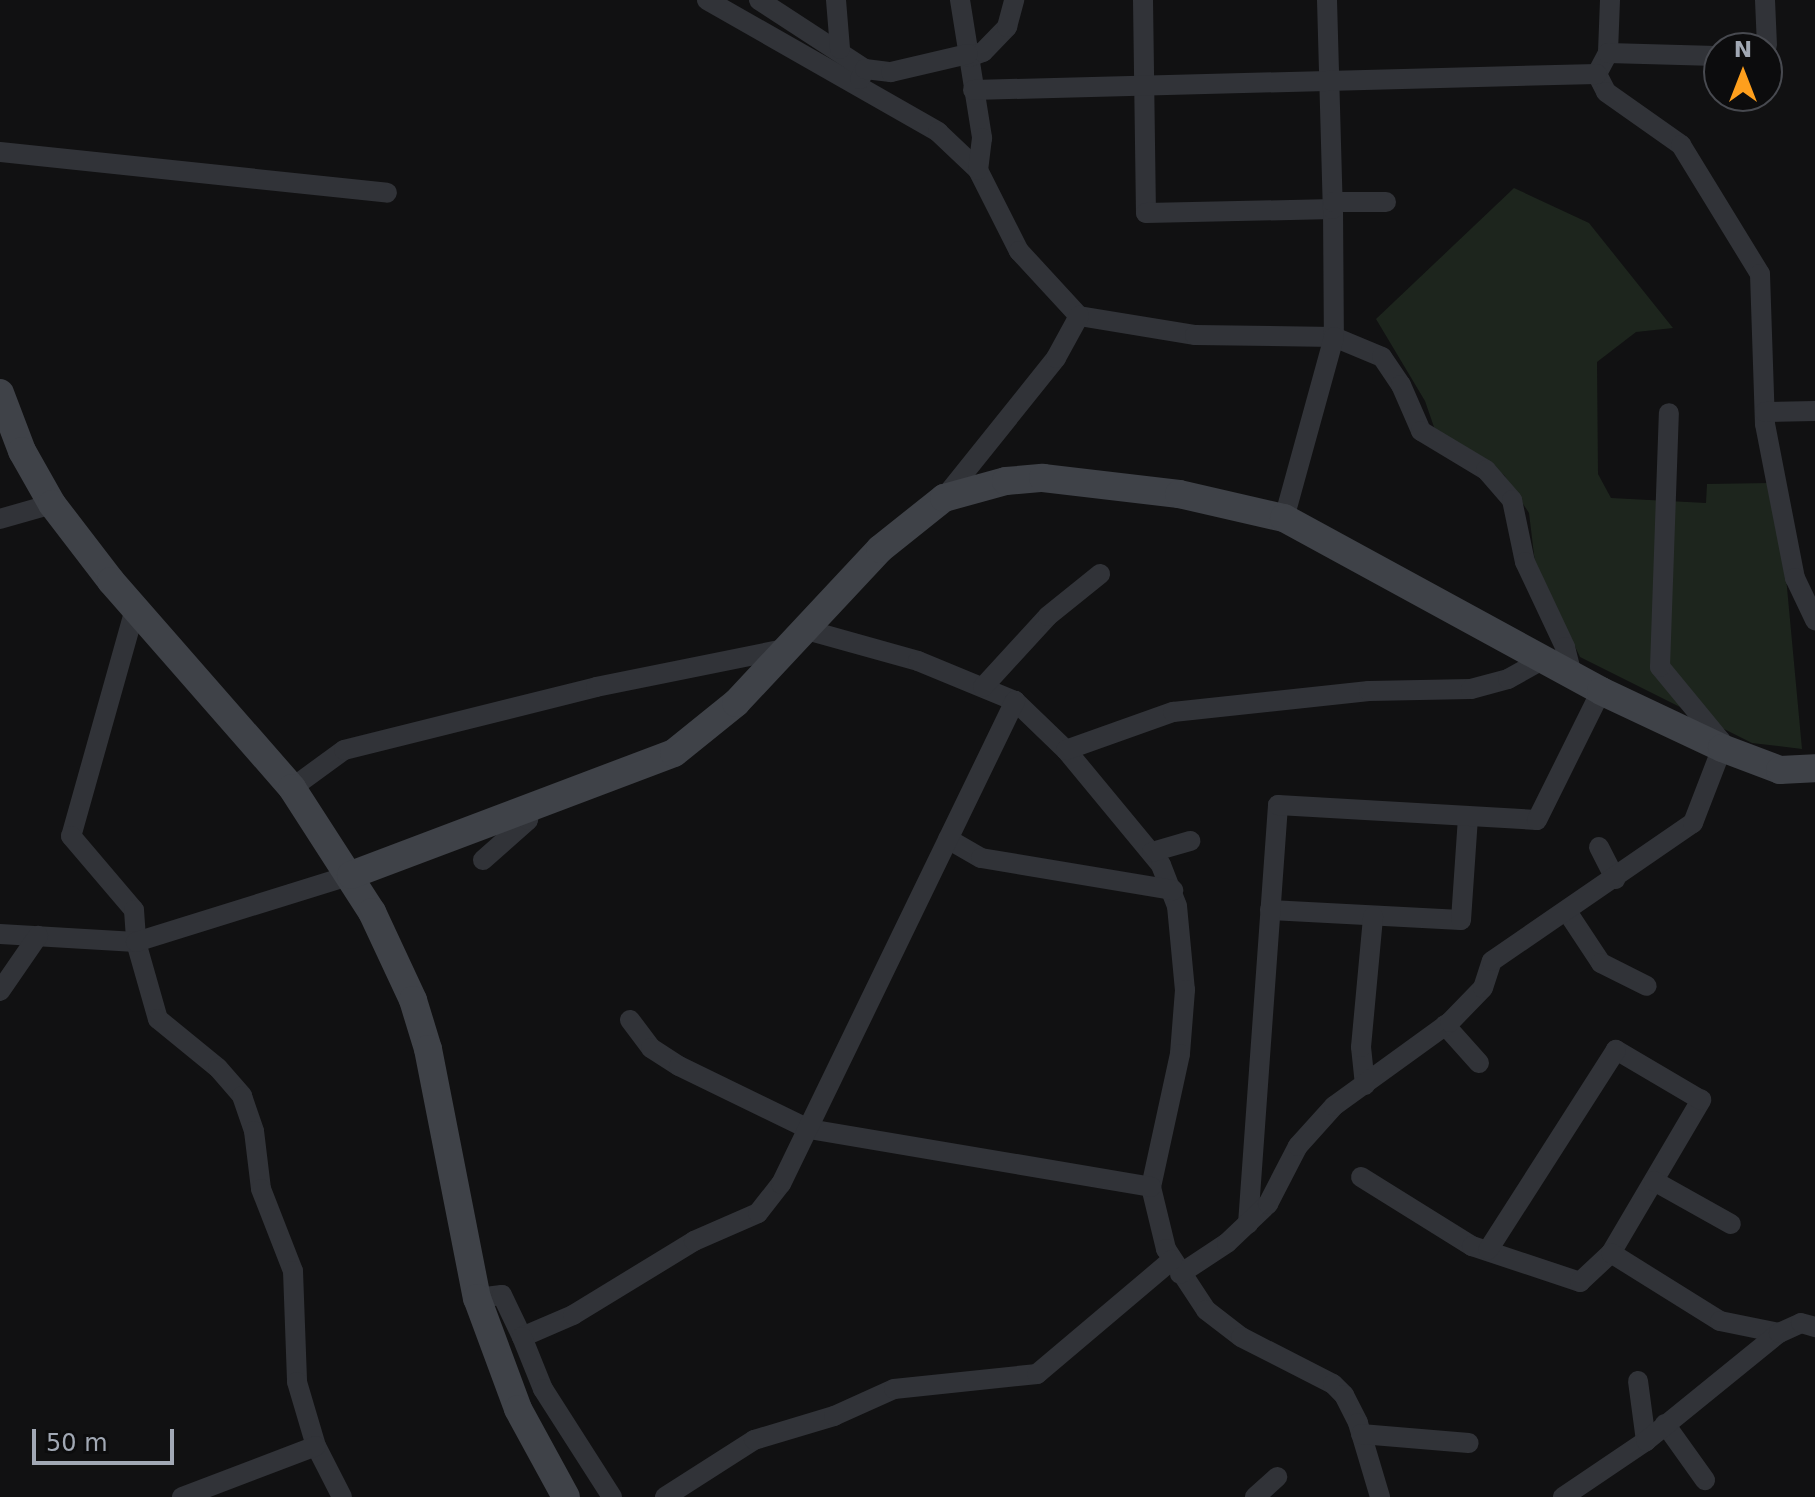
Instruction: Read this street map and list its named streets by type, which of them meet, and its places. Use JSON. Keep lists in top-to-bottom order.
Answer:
{
  "scale_bar": "50 m",
  "north": "top"
}
